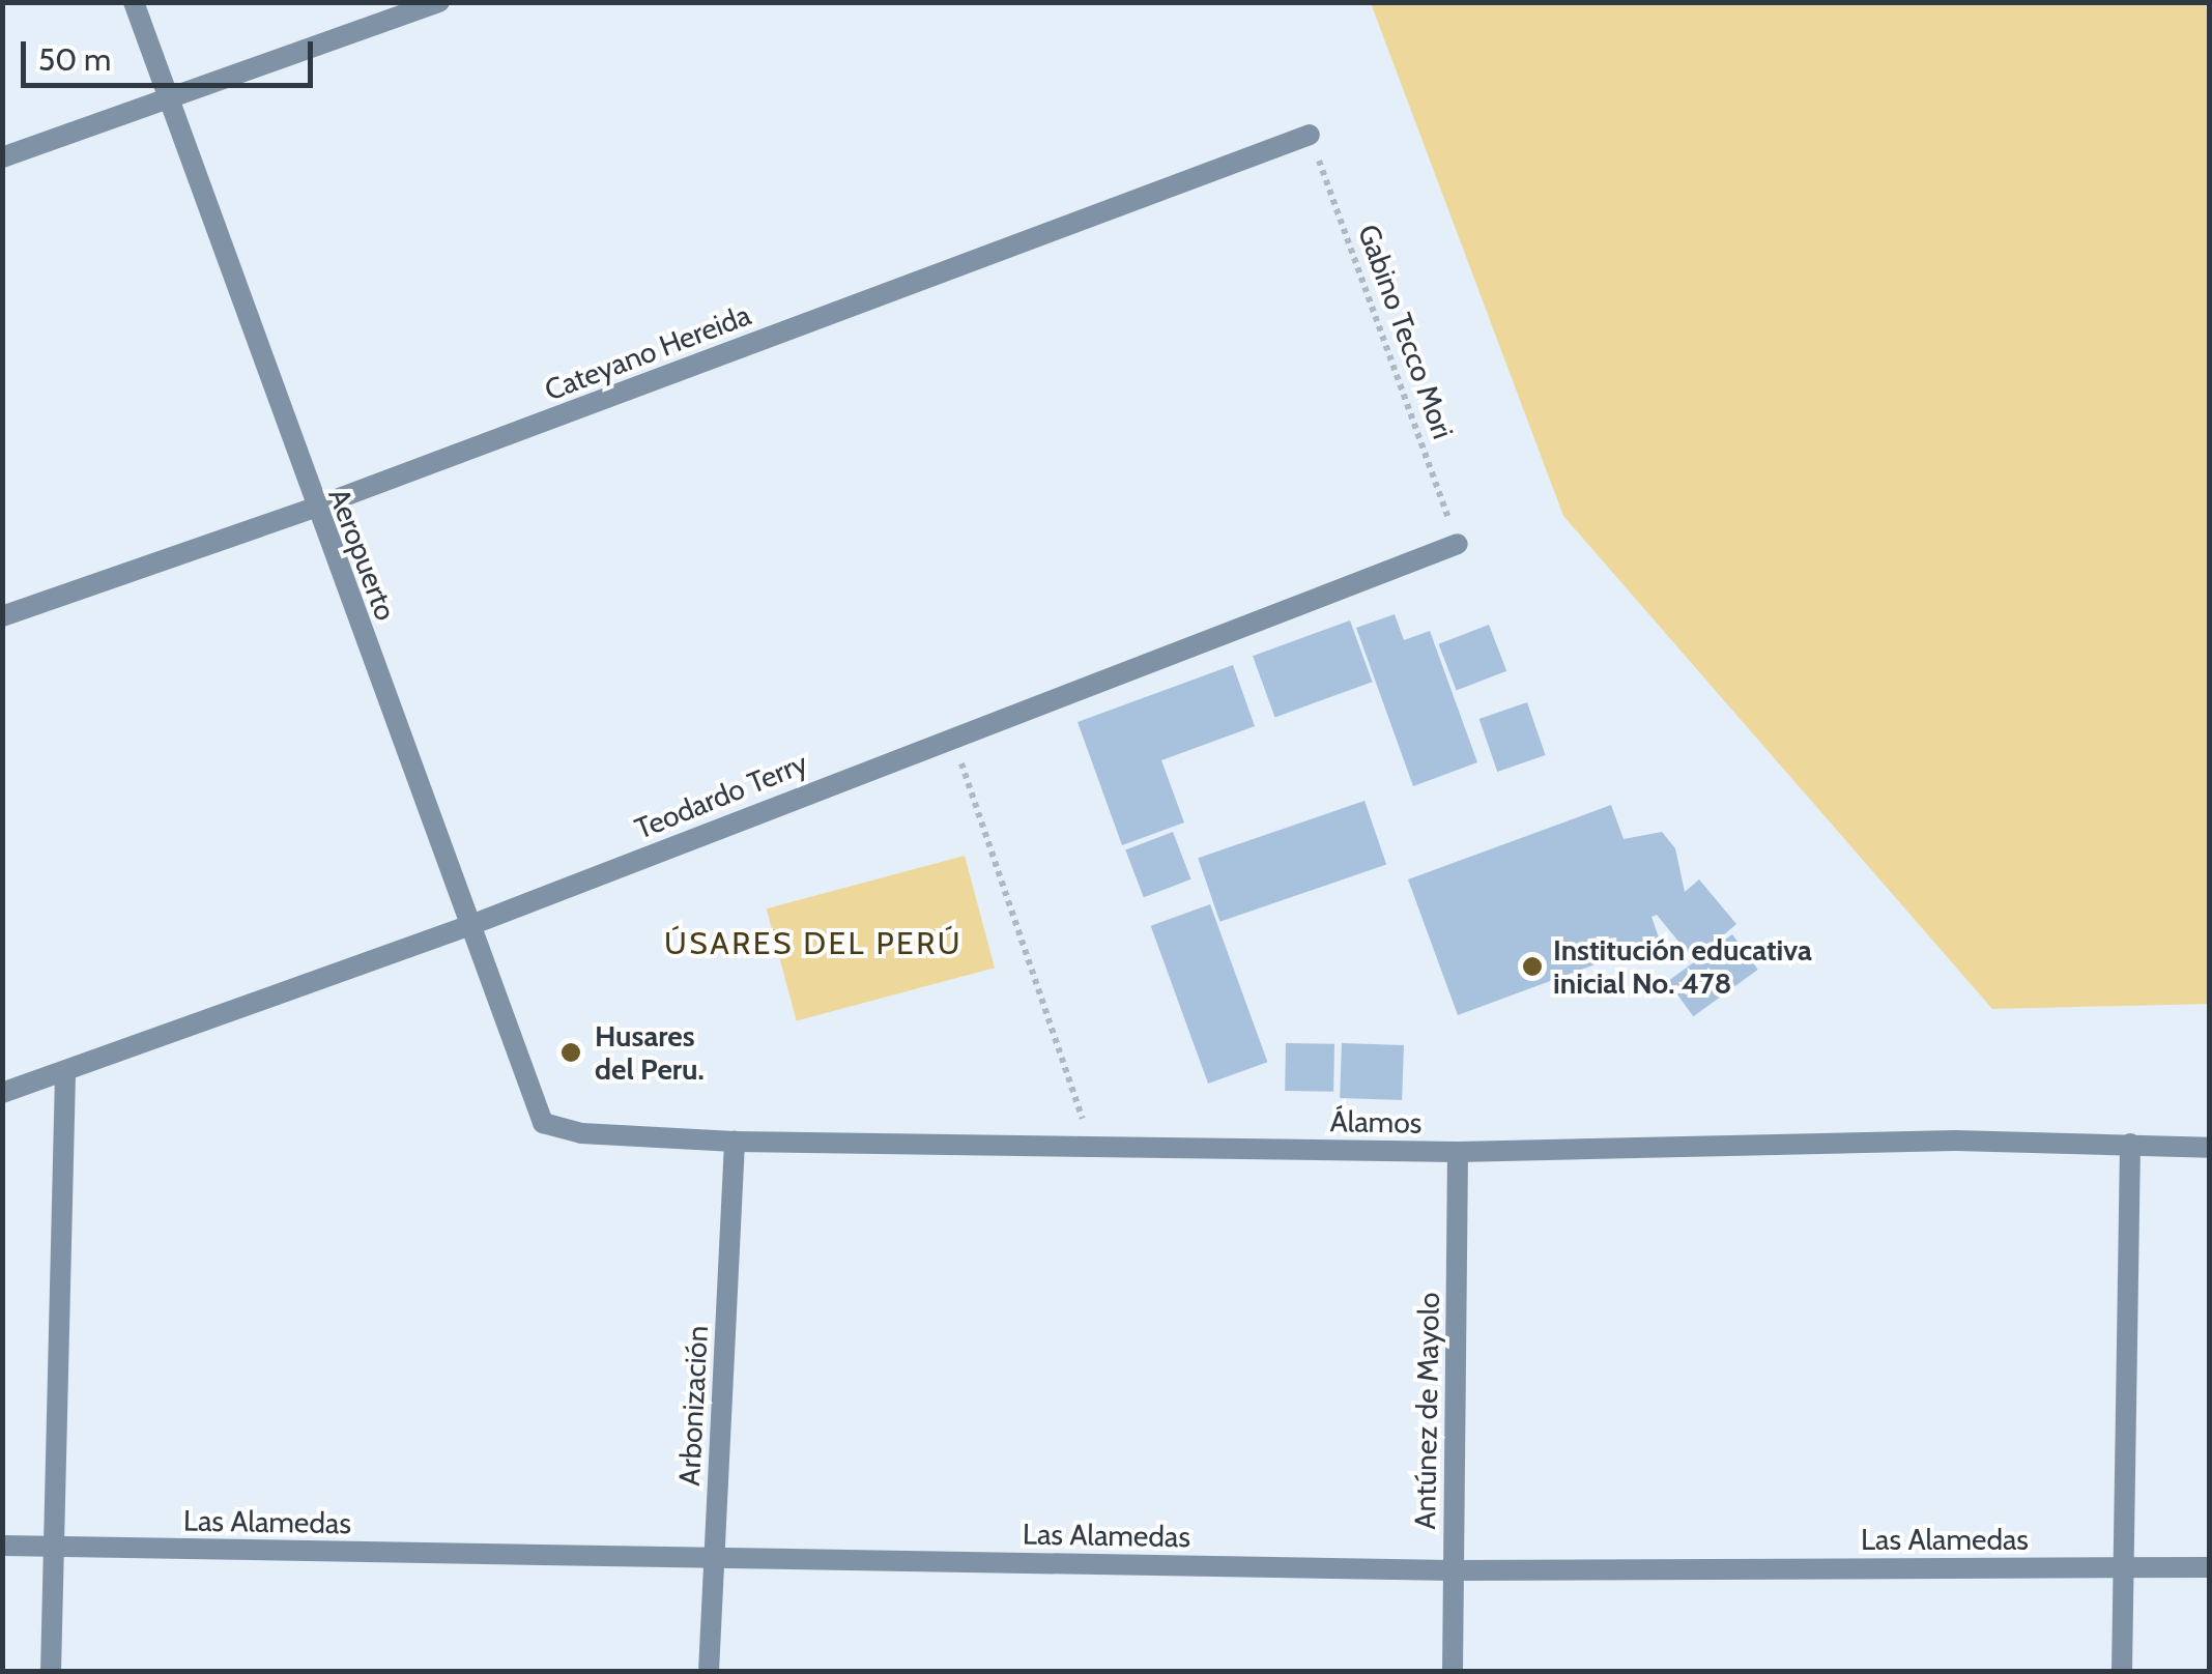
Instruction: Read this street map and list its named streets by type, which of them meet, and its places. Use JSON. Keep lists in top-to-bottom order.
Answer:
{
  "streets": {
    "street": [
      "Cateyano Hereida",
      "Aeropuerto",
      "Teodardo Terry",
      "Álamos",
      "Arbonización",
      "Antúnez de Mayolo",
      "Las Alamedas"
    ],
    "path": ["Gabino Tecco Mori"]
  },
  "crossings": [
    ["Gabino Tecco Mori", "Cateyano Hereida"],
    ["Gabino Tecco Mori", "Teodardo Terry"],
    ["Cateyano Hereida", "Aeropuerto"],
    ["Aeropuerto", "Teodardo Terry"],
    ["Aeropuerto", "Álamos"],
    ["Álamos", "Arbonización"],
    ["Álamos", "Antúnez de Mayolo"],
    ["Arbonización", "Las Alamedas"],
    ["Antúnez de Mayolo", "Las Alamedas"]
  ],
  "districts": ["ÚSARES DEL PERÚ"],
  "places": ["Institución educativa inicial No. 478", "Husares del Peru."],
  "scale_bar": "50 m"
}
